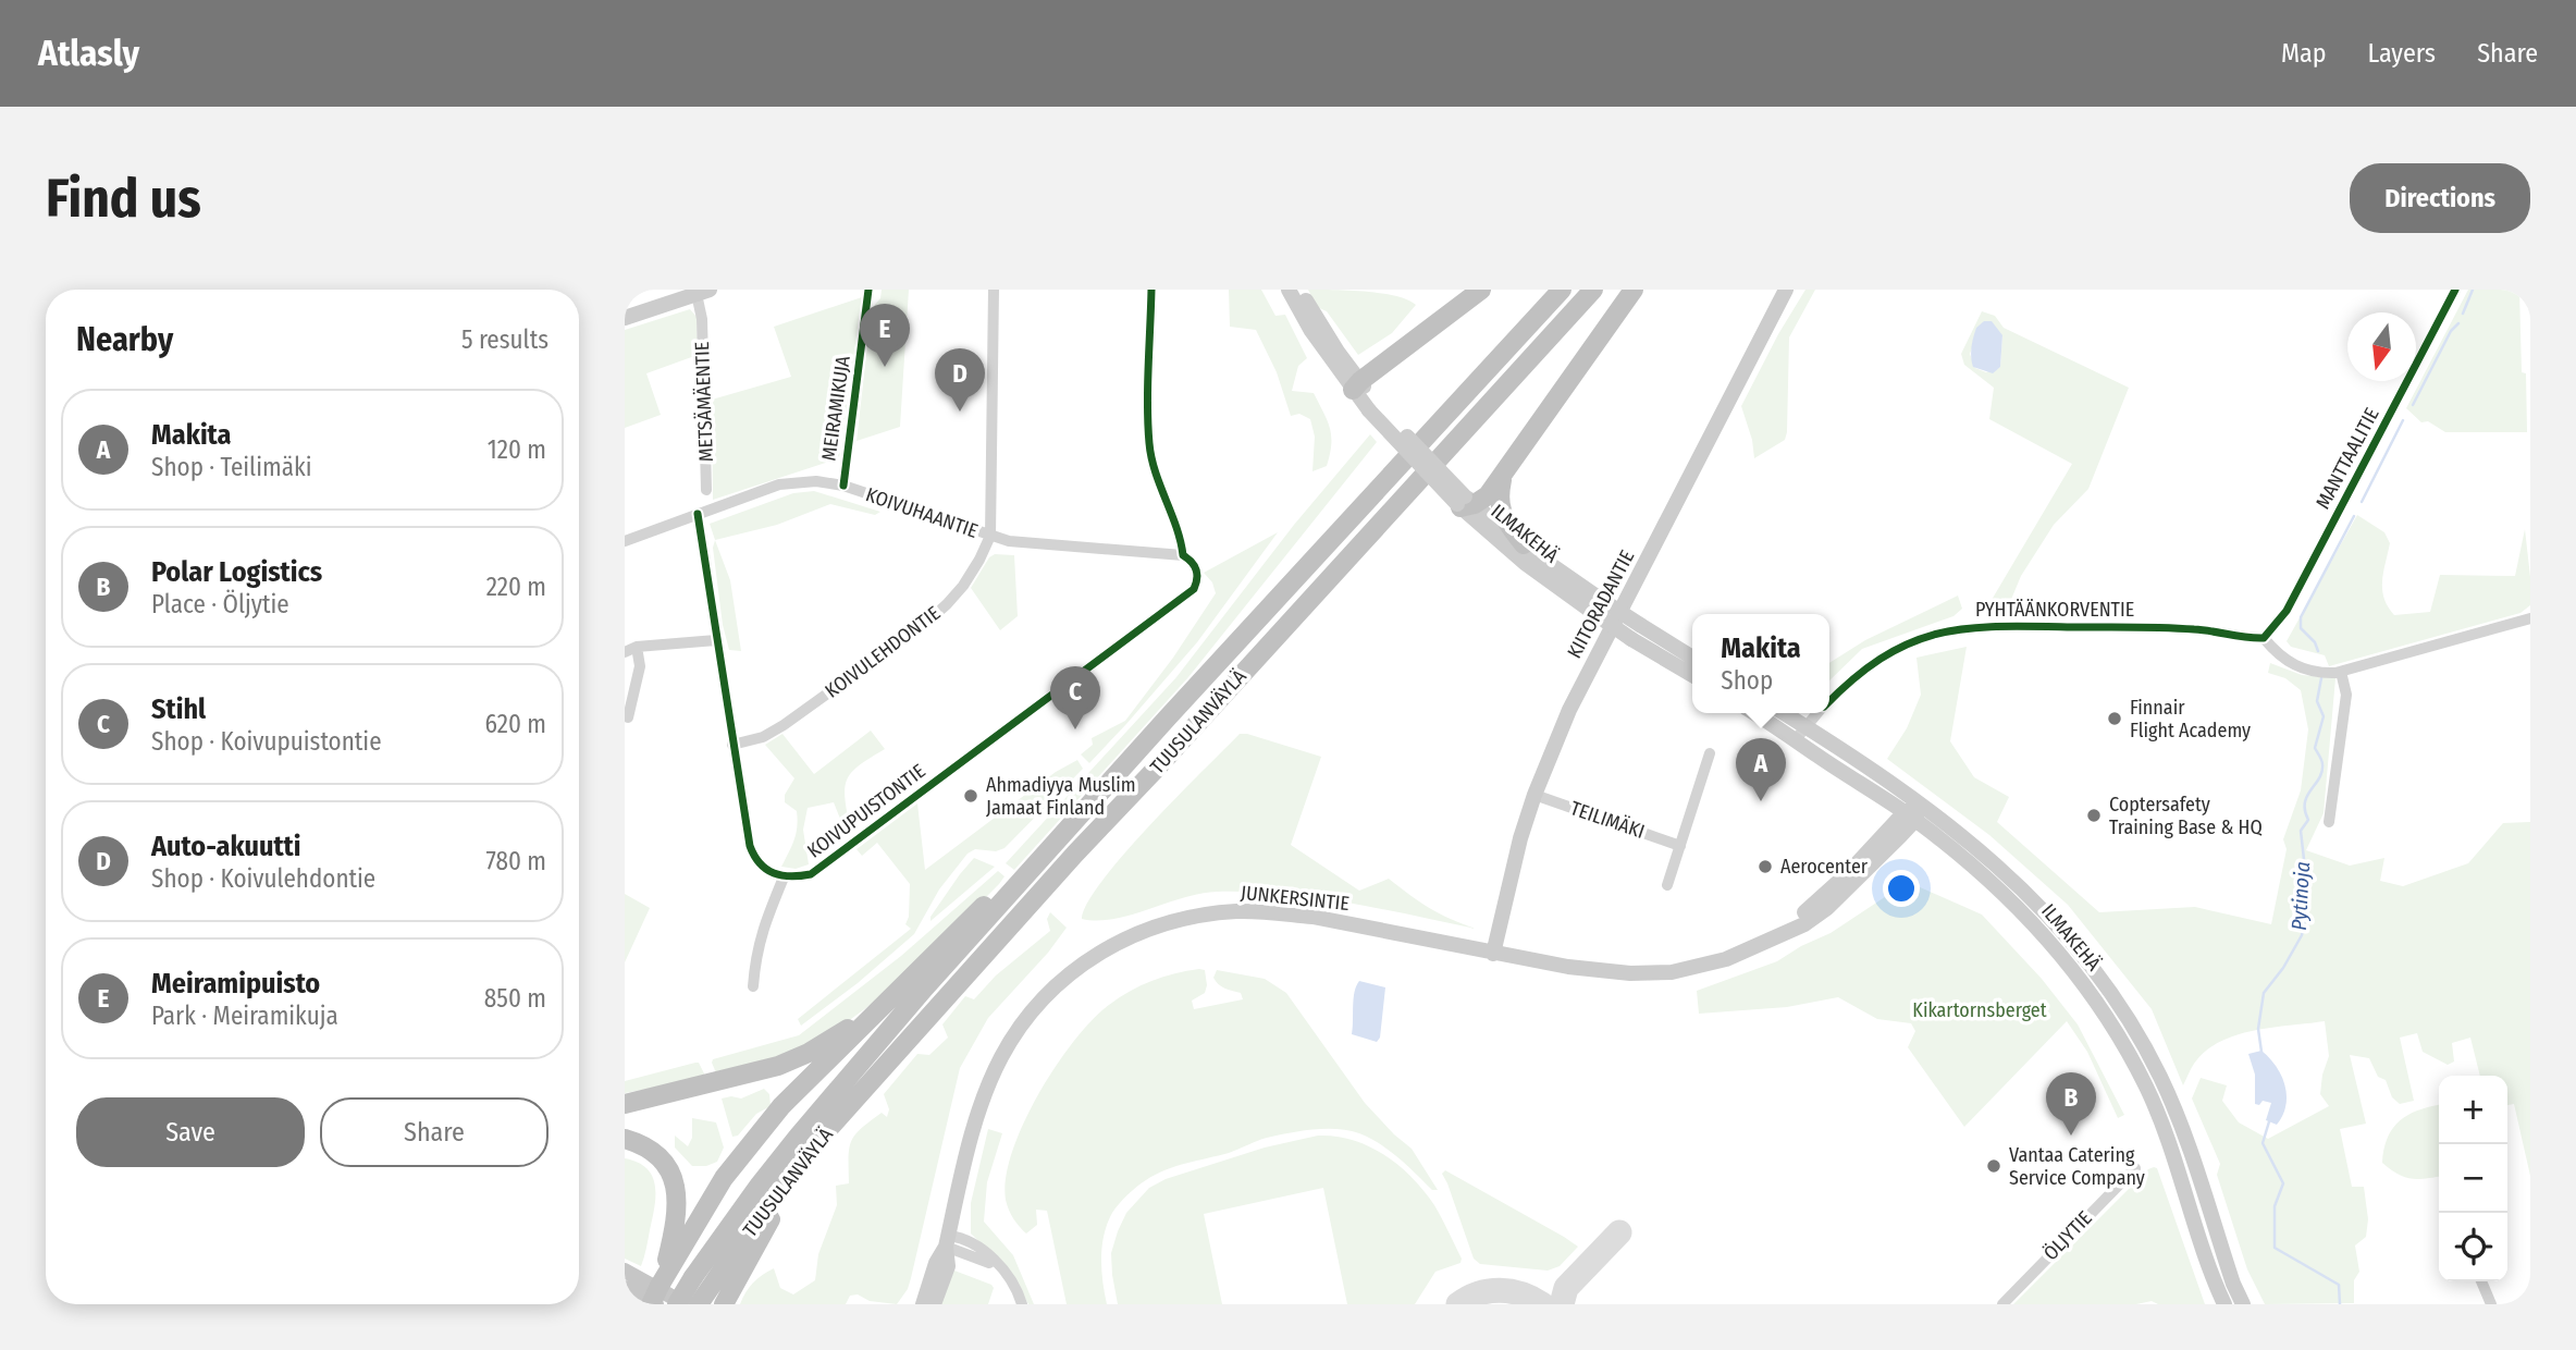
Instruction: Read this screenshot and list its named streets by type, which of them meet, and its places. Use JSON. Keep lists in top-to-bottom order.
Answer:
{
  "streets": {
    "highway": ["TUUSULANVÄYLÄ"],
    "main road": ["ILMAKEHÄ", "KIITORADANTIE", "JUNKERSINTIE"],
    "street": [
      "METSÄMÄENTIE",
      "MEIRAMIKUJA",
      "MANTTAALITIE",
      "KOIVUHAANTIE",
      "PYHTÄÄNKORVENTIE",
      "KOIVULEHDONTIE",
      "KOIVUPUISTONTIE",
      "TEILIMÄKI",
      "ÖLJYTIE"
    ]
  },
  "crossings": [
    ["MEIRAMIKUJA", "KOIVUHAANTIE"],
    ["MANTTAALITIE", "PYHTÄÄNKORVENTIE"],
    ["KOIVUHAANTIE", "KOIVULEHDONTIE"],
    ["KOIVUHAANTIE", "KOIVUPUISTONTIE"],
    ["ILMAKEHÄ", "PYHTÄÄNKORVENTIE"],
    ["ILMAKEHÄ", "JUNKERSINTIE"],
    ["KIITORADANTIE", "TEILIMÄKI"],
    ["KIITORADANTIE", "JUNKERSINTIE"]
  ],
  "water": ["Pytinoja"],
  "parks": ["Kikartornsberget"],
  "places": [
    "Finnair Flight Academy",
    "Ahmadiyya Muslim Jamaat Finland",
    "Coptersafety Training Base & HQ",
    "Aerocenter",
    "Vantaa Catering Service Company"
  ],
  "north": "bottom",
  "page": {
    "header": "Atlasly",
    "nav": ["Map", "Layers", "Share"],
    "buttons": [
      "Directions",
      ["Save", "Share"]
    ],
    "title": "Find us",
    "heading": ["Nearby", "5 results"],
    "pins": [
      "E",
      "D",
      "C",
      "A",
      "B"
    ],
    "list": [
      {
        "mark": "A",
        "name": "Makita",
        "note": "Shop · Teilimäki",
        "value": "120 m"
      },
      {
        "mark": "B",
        "name": "Polar Logistics",
        "note": "Place · Öljytie",
        "value": "220 m"
      },
      {
        "mark": "C",
        "name": "Stihl",
        "note": "Shop · Koivupuistontie",
        "value": "620 m"
      },
      {
        "mark": "D",
        "name": "Auto-akuutti",
        "note": "Shop · Koivulehdontie",
        "value": "780 m"
      },
      {
        "mark": "E",
        "name": "Meiramipuisto",
        "note": "Park · Meiramikuja",
        "value": "850 m"
      }
    ],
    "popup": ["Makita", "Shop"],
    "map_buttons": ["+", "−"]
  }
}
